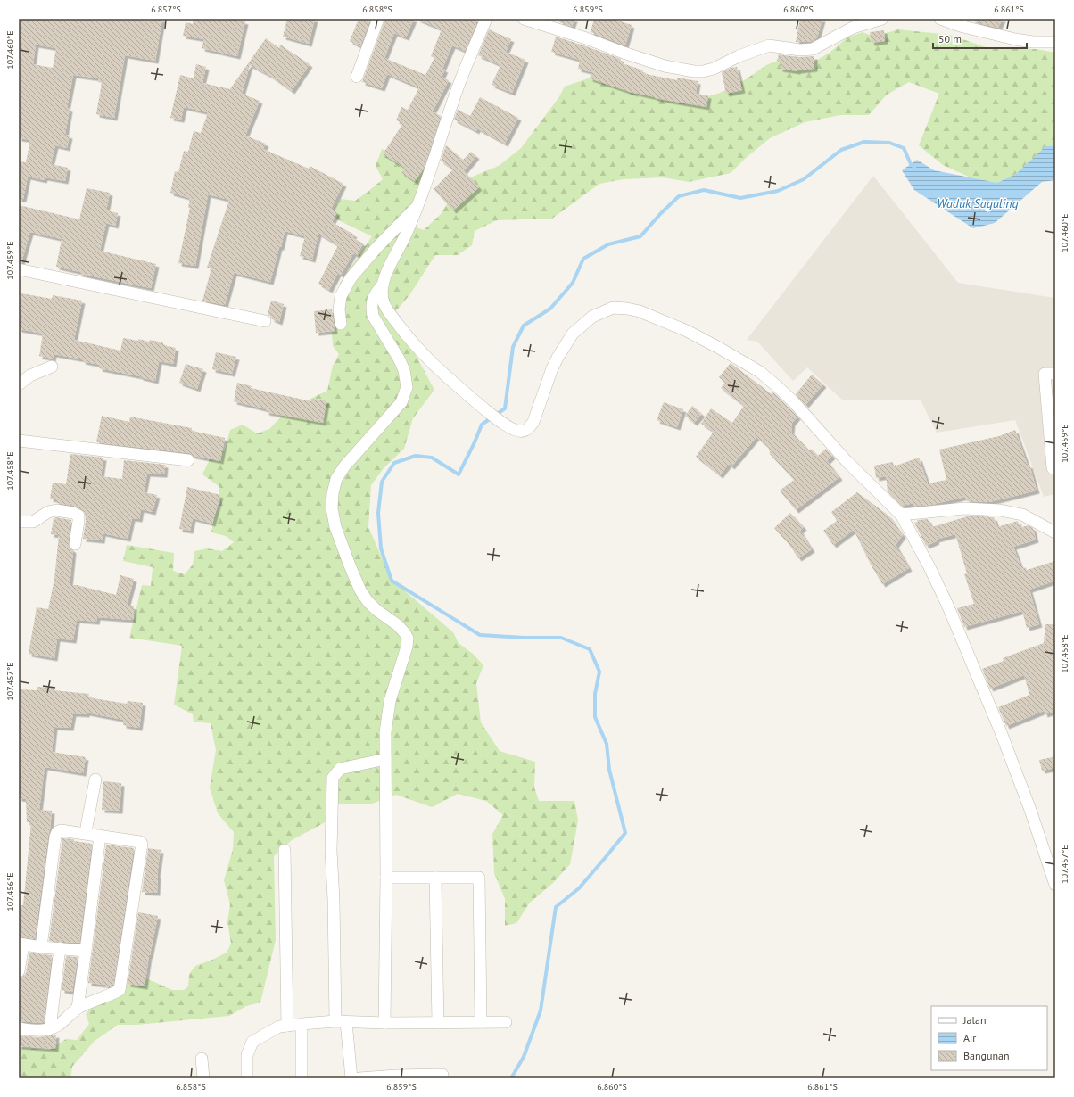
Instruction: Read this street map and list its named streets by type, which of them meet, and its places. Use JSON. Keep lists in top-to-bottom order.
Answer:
{
  "water": ["Waduk Saguling"],
  "legend": ["Jalan", "Air", "Bangunan"],
  "scale_bar": "50 m",
  "coordinates": [
    "6.857°S",
    "6.858°S",
    "6.859°S",
    "6.860°S",
    "6.861°S",
    "107.460°E",
    "107.459°E",
    "107.458°E",
    "107.457°E",
    "107.456°E"
  ]
}
